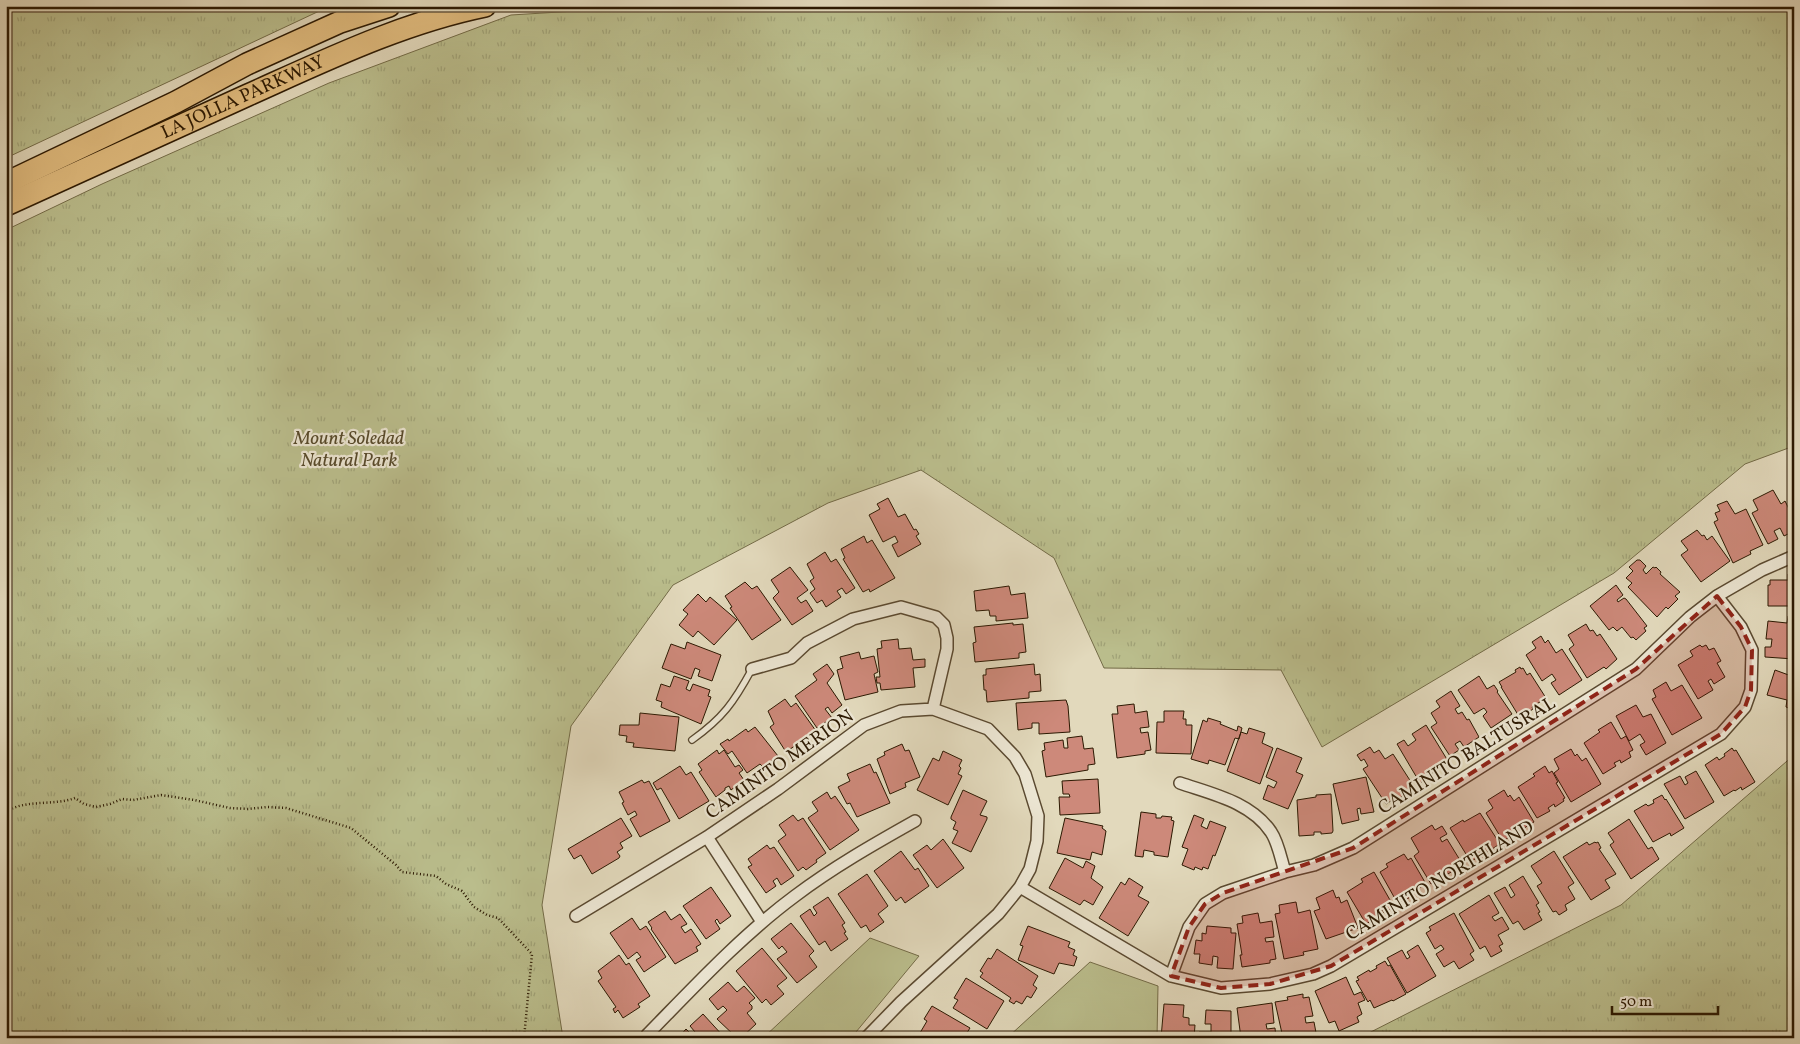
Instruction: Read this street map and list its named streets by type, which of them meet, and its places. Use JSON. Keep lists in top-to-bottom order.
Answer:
{
  "streets": {
    "highway": ["LA JOLLA PARKWAY"],
    "street": ["CAMINITO BALTUSRAL", "CAMINITO MERION", "CAMINITO NORTHLAND"]
  },
  "crossings": [
    ["CAMINITO BALTUSRAL", "CAMINITO NORTHLAND"],
    ["CAMINITO MERION", "CAMINITO NORTHLAND"]
  ],
  "parks": ["Mount Soledad Natural Park"],
  "scale_bar": "50 m"
}
